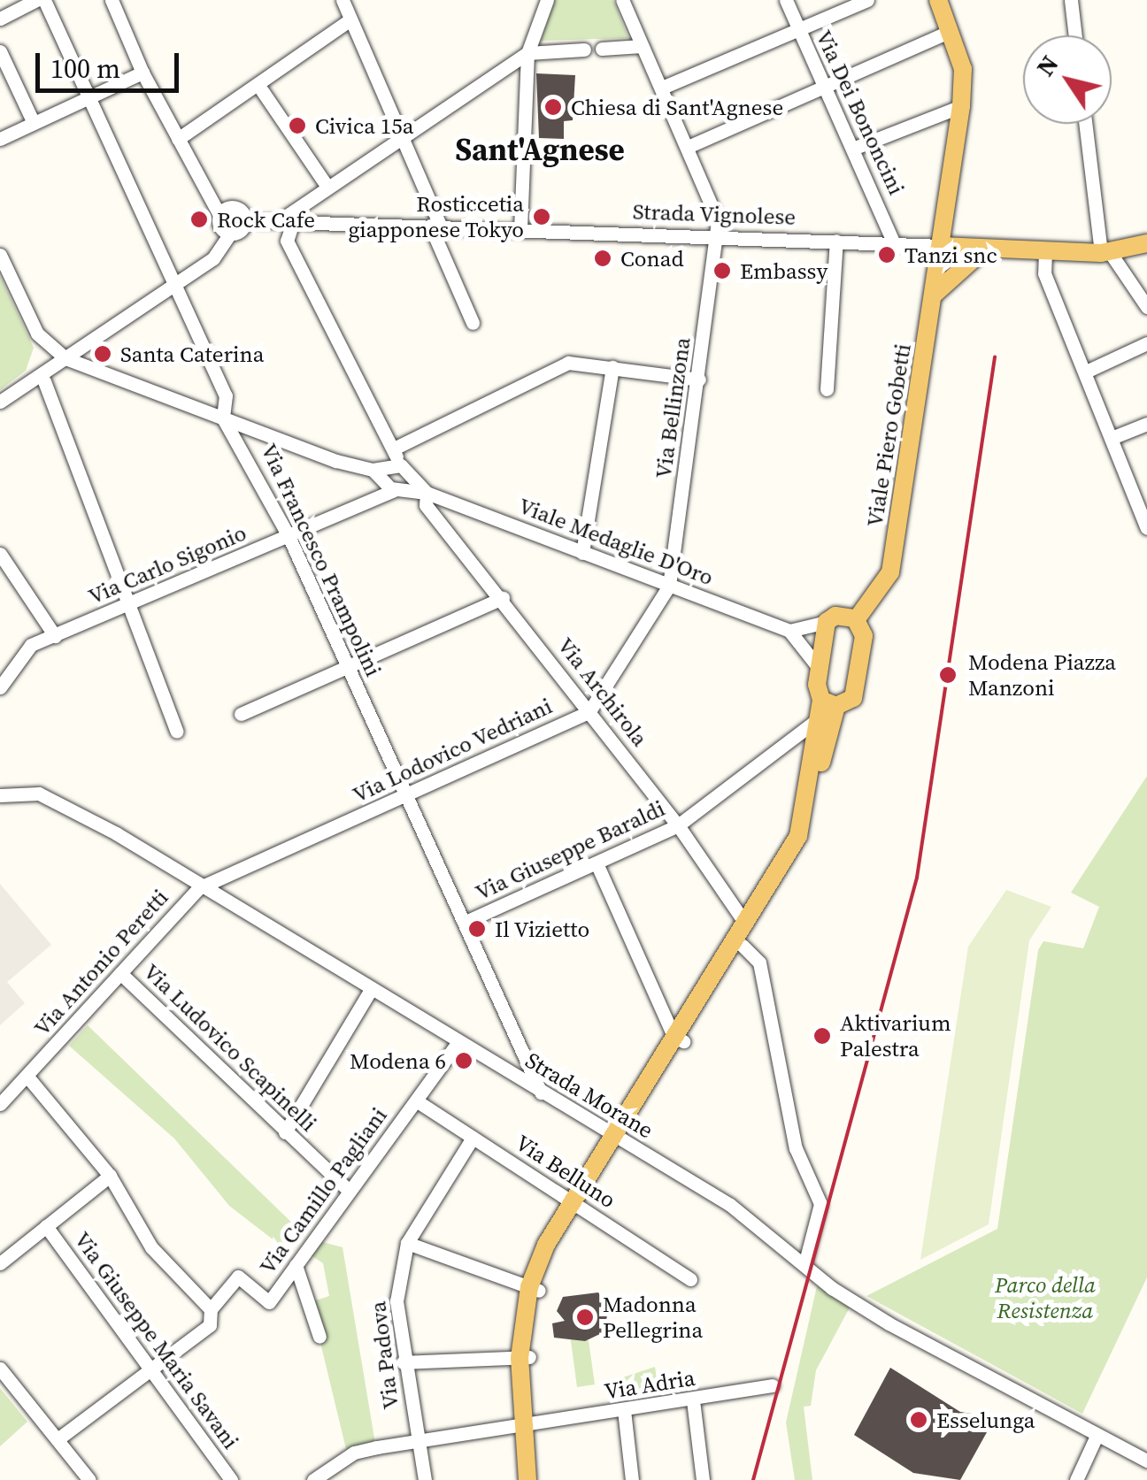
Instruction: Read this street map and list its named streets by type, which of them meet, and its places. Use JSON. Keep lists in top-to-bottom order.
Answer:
{
  "streets": {
    "main road": ["Strada Vignolese", "Viale Piero Gobetti"],
    "street": [
      "Via Dei Bononcini",
      "Via Bellinzona",
      "Viale Medaglie D'Oro",
      "Via Francesco Prampolini",
      "Via Carlo Sigonio",
      "Via Archirola",
      "Via Lodovico Vedriani",
      "Via Giuseppe Baraldi",
      "Via Antonio Peretti",
      "Via Ludovico Scapinelli",
      "Strada Morane",
      "Via Belluno",
      "Via Camillo Pagliani",
      "Via Giuseppe Maria Savani",
      "Via Padova",
      "Via Adria"
    ]
  },
  "crossings": [
    ["Via Dei Bononcini", "Strada Vignolese"],
    ["Strada Vignolese", "Via Bellinzona"],
    ["Strada Vignolese", "Viale Piero Gobetti"],
    ["Via Bellinzona", "Viale Medaglie D'Oro"],
    ["Viale Medaglie D'Oro", "Via Francesco Prampolini"],
    ["Viale Medaglie D'Oro", "Via Carlo Sigonio"],
    ["Viale Medaglie D'Oro", "Via Archirola"],
    ["Via Francesco Prampolini", "Via Carlo Sigonio"],
    ["Via Francesco Prampolini", "Via Lodovico Vedriani"],
    ["Via Francesco Prampolini", "Via Giuseppe Baraldi"],
    ["Via Francesco Prampolini", "Strada Morane"],
    ["Via Archirola", "Via Lodovico Vedriani"],
    ["Via Archirola", "Via Giuseppe Baraldi"],
    ["Via Lodovico Vedriani", "Via Antonio Peretti"],
    ["Via Lodovico Vedriani", "Strada Morane"],
    ["Via Antonio Peretti", "Via Ludovico Scapinelli"],
    ["Via Antonio Peretti", "Strada Morane"],
    ["Via Ludovico Scapinelli", "Via Camillo Pagliani"],
    ["Strada Morane", "Via Camillo Pagliani"],
    ["Via Belluno", "Via Camillo Pagliani"],
    ["Via Belluno", "Via Padova"],
    ["Via Camillo Pagliani", "Via Giuseppe Maria Savani"],
    ["Via Padova", "Via Adria"]
  ],
  "districts": ["Sant'Agnese"],
  "parks": ["Parco della Resistenza"],
  "places": [
    "Chiesa di Sant'Agnese",
    "Civica 15a",
    "Rosticcetia giapponese Tokyo",
    "Rock Cafe",
    "Tanzi snc",
    "Conad",
    "Embassy",
    "Santa Caterina",
    "Modena Piazza Manzoni",
    "Il Vizietto",
    "Aktivarium Palestra",
    "Modena 6",
    "Madonna Pellegrina",
    "Esselunga"
  ],
  "scale_bar": "100 m",
  "north": "top left"
}
